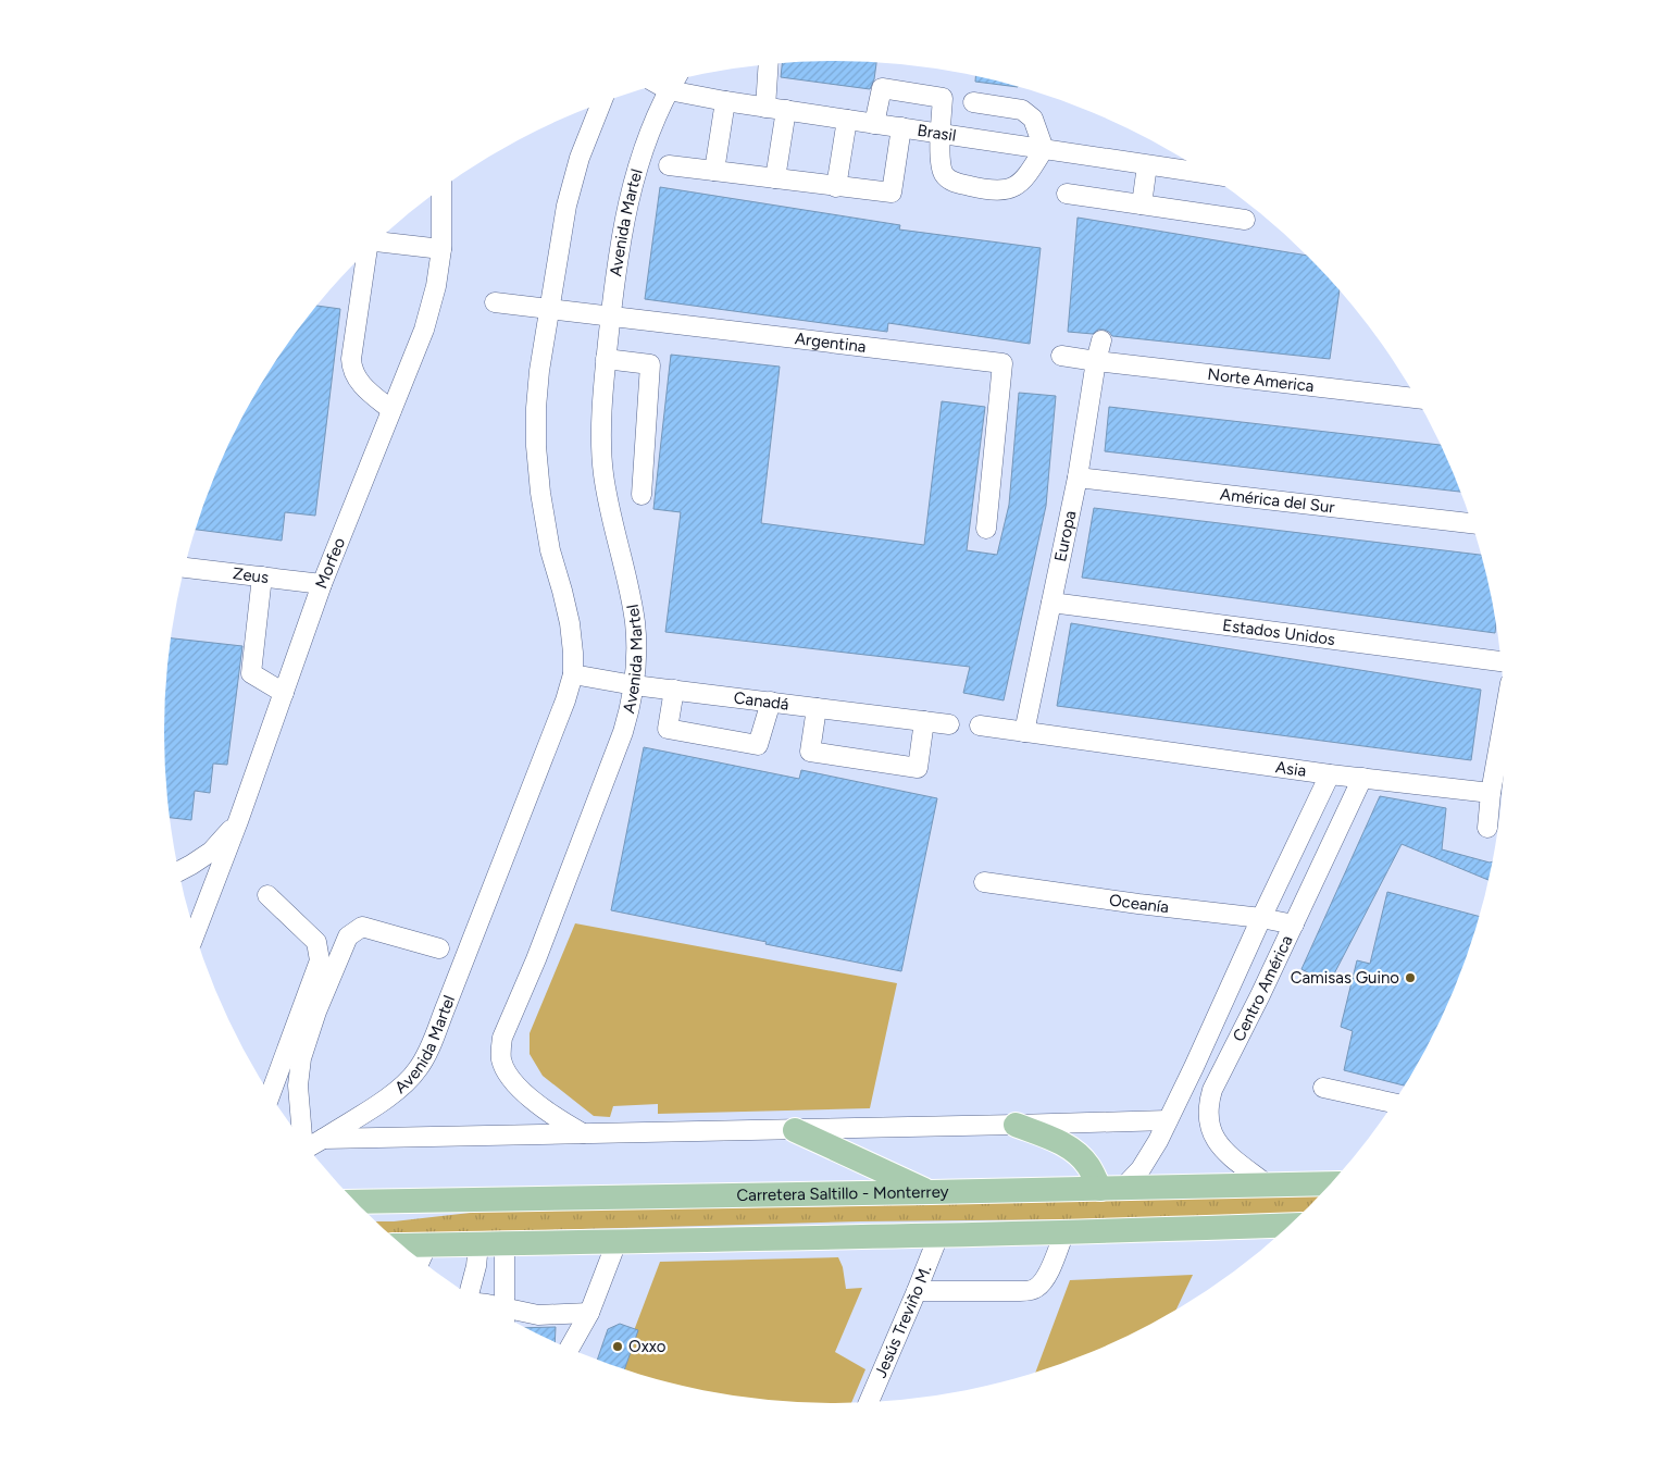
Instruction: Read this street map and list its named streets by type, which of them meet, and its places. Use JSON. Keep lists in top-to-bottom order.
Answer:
{
  "streets": {
    "main road": ["Carretera Saltillo - Monterrey"],
    "street": [
      "Brasil",
      "Avenida Martel",
      "Argentina",
      "Norte America",
      "América del Sur",
      "Europa",
      "Morfeo",
      "Zeus",
      "Estados Unidos",
      "Canadá",
      "Asia",
      "Oceanía",
      "Centro América",
      "Jesús Treviño M."
    ]
  },
  "crossings": [
    ["Brasil", "Avenida Martel"],
    ["Avenida Martel", "Argentina"],
    ["Avenida Martel", "Canadá"],
    ["Norte America", "Europa"],
    ["América del Sur", "Europa"],
    ["Europa", "Estados Unidos"],
    ["Europa", "Asia"],
    ["Morfeo", "Zeus"],
    ["Asia", "Centro América"],
    ["Oceanía", "Centro América"],
    ["Centro América", "Carretera Saltillo - Monterrey"]
  ],
  "places": ["Camisas Guino", "Oxxo"]
}
